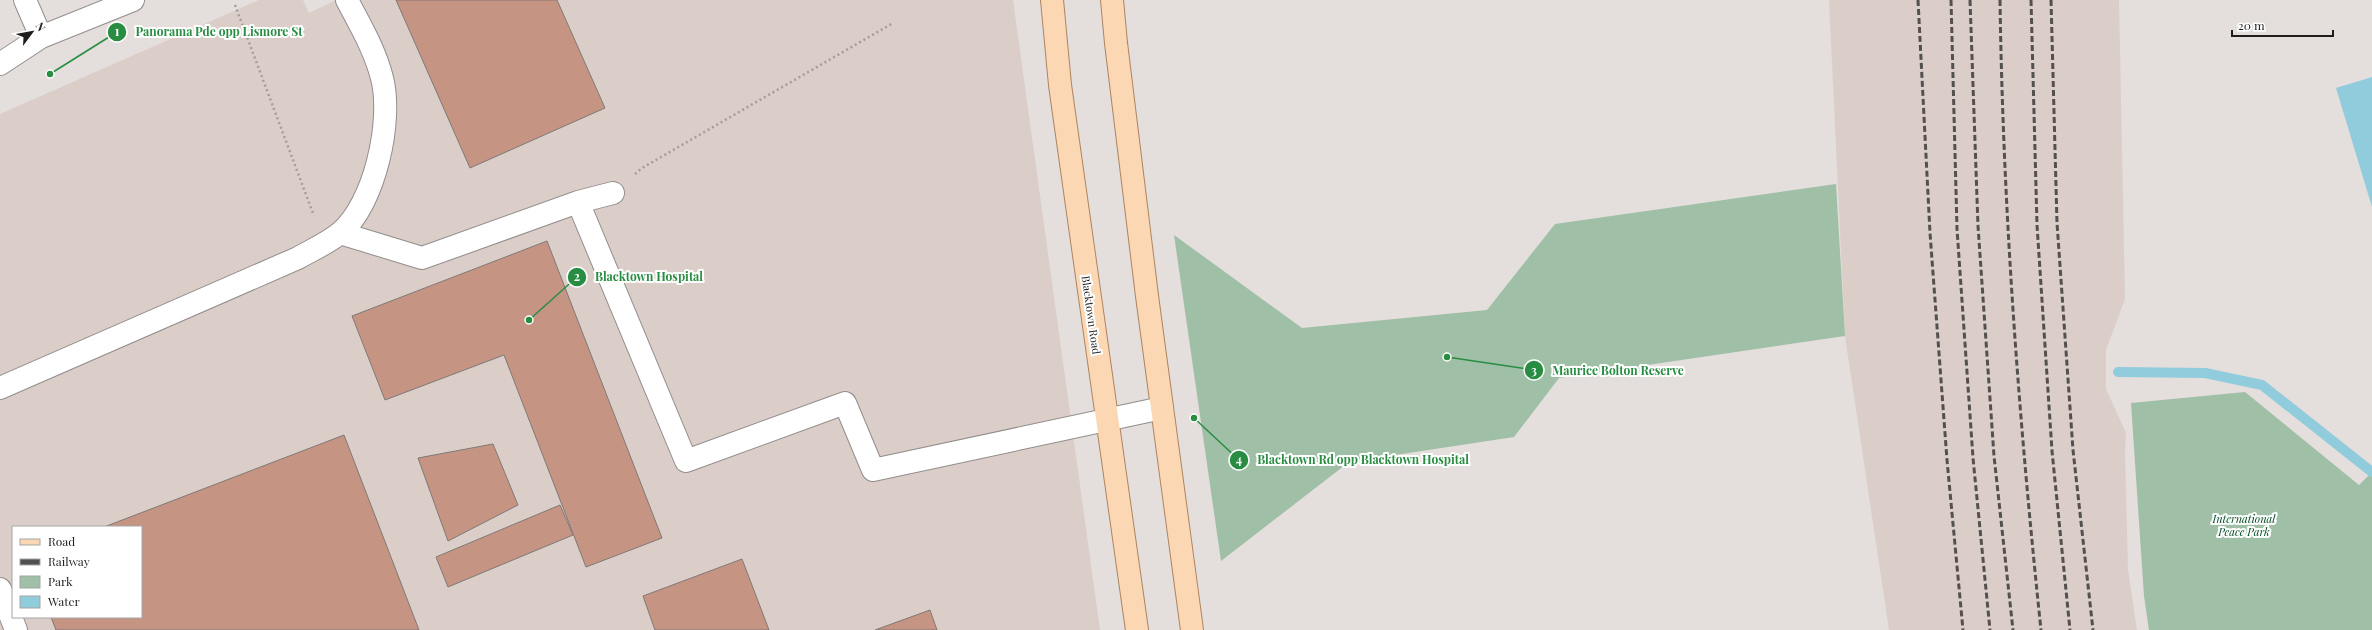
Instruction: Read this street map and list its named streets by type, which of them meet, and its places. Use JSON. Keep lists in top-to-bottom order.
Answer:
{
  "streets": {
    "main road": ["Blacktown Road"]
  },
  "parks": ["International Peace Park"],
  "places": [
    "Panorama Pde opp Lismore St",
    "Blacktown Hospital",
    "Maurice Bolton Reserve",
    "Blacktown Rd opp Blacktown Hospital"
  ],
  "legend": [
    "Road",
    "Railway",
    "Park",
    "Water"
  ],
  "scale_bar": "20 m",
  "north": "top right"
}
